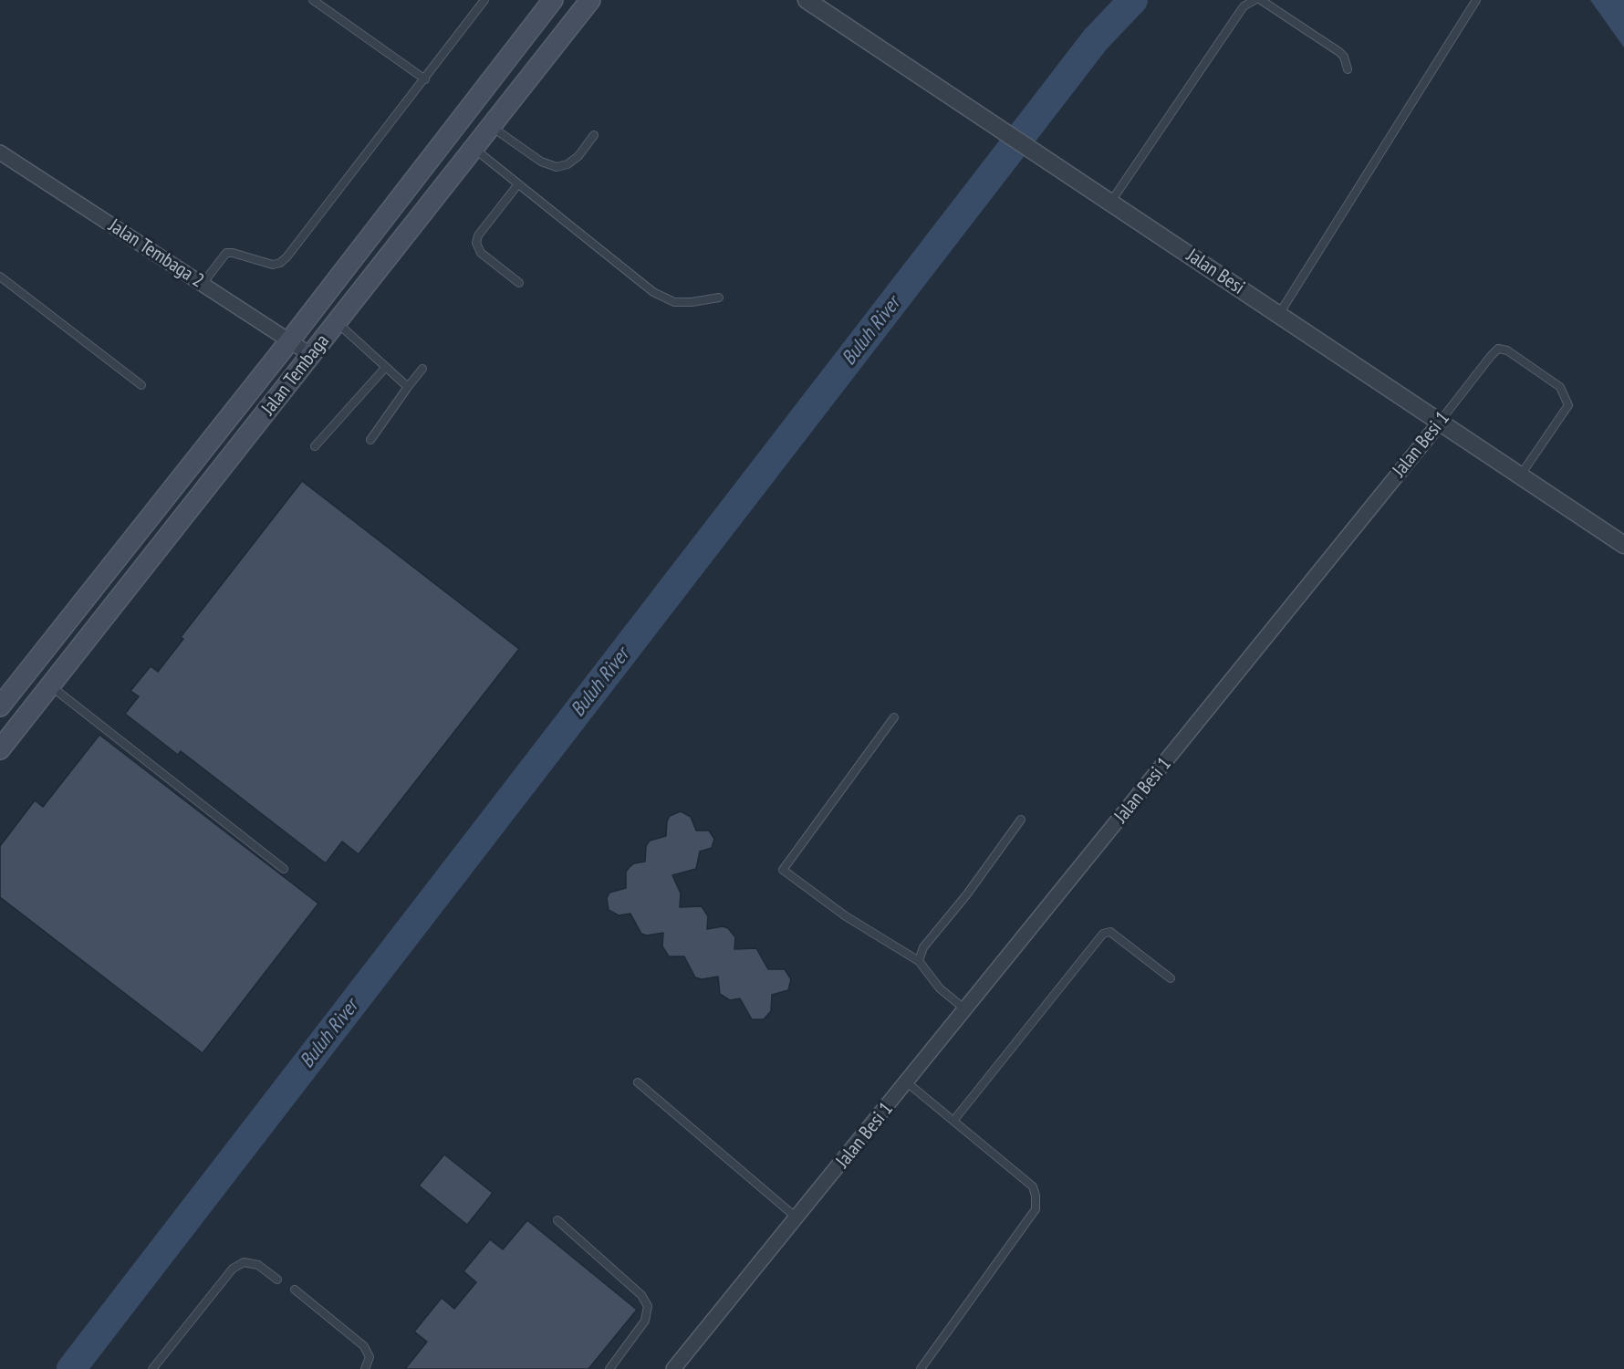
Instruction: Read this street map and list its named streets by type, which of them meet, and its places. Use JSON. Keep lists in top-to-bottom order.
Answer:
{
  "streets": {
    "main road": ["Jalan Tembaga"],
    "street": ["Jalan Tembaga 2", "Jalan Besi", "Jalan Besi 1"]
  },
  "crossings": [
    ["Jalan Tembaga 2", "Jalan Tembaga"],
    ["Jalan Besi", "Jalan Besi 1"]
  ],
  "water": ["Buluh River"]
}
